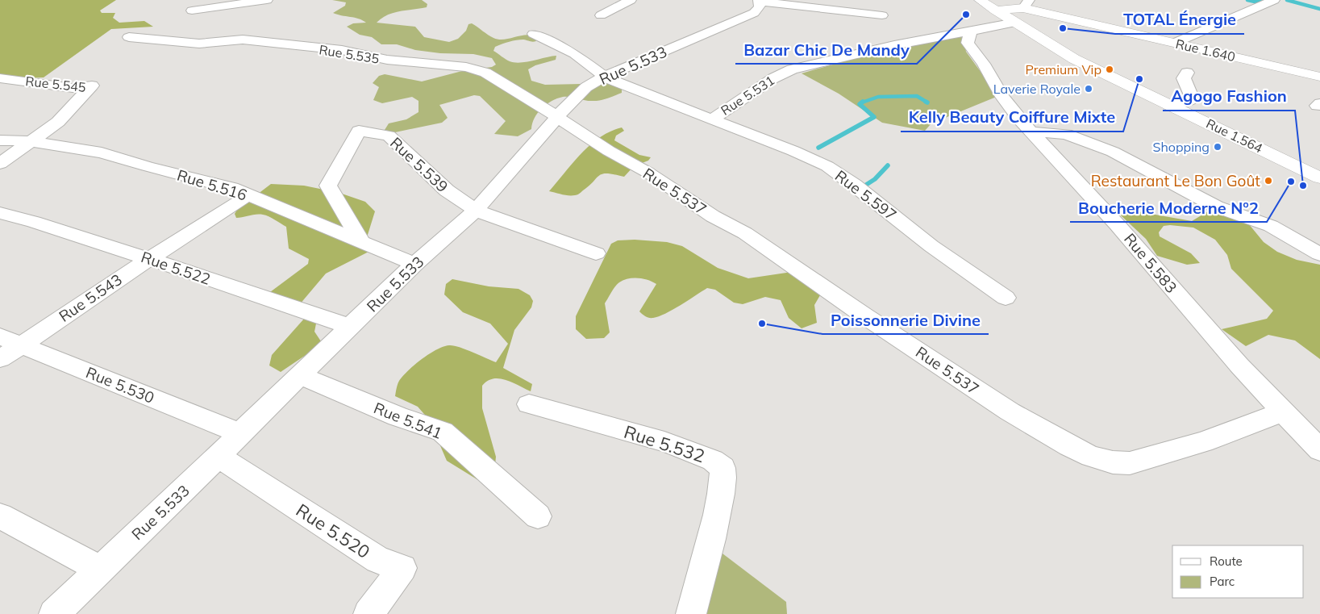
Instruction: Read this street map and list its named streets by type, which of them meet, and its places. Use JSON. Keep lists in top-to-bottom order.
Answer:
{
  "streets": {
    "main road": ["Rue 1.640", "Rue 1.564"],
    "street": [
      "Rue 5.535",
      "Rue 5.533",
      "Rue 5.545",
      "Rue 5.531",
      "Rue 5.539",
      "Rue 5.516",
      "Rue 5.537",
      "Rue 5.597",
      "Rue 5.583",
      "Rue 5.522",
      "Rue 5.543",
      "Rue 5.530",
      "Rue 5.541",
      "Rue 5.532",
      "Rue 5.520"
    ]
  },
  "crossings": [
    ["Rue 1.640", "Rue 1.564"],
    ["Rue 5.535", "Rue 5.533"],
    ["Rue 5.535", "Rue 5.537"],
    ["Rue 5.533", "Rue 5.531"],
    ["Rue 5.533", "Rue 5.539"],
    ["Rue 5.533", "Rue 5.516"],
    ["Rue 5.533", "Rue 5.537"],
    ["Rue 5.533", "Rue 5.522"],
    ["Rue 5.533", "Rue 5.530"],
    ["Rue 5.533", "Rue 5.541"],
    ["Rue 5.533", "Rue 5.520"],
    ["Rue 5.545", "Rue 5.516"],
    ["Rue 5.531", "Rue 1.564"],
    ["Rue 5.531", "Rue 5.597"],
    ["Rue 5.531", "Rue 5.583"],
    ["Rue 5.539", "Rue 5.516"],
    ["Rue 5.537", "Rue 5.583"],
    ["Rue 5.522", "Rue 5.543"],
    ["Rue 5.543", "Rue 5.530"]
  ],
  "places": [
    "Bazar Chic De Mandy",
    "TOTAL Énergie",
    "Premium Vip",
    "Kelly Beauty Coiffure Mixte",
    "Laverie Royale",
    "Shopping",
    "Restaurant Le Bon Goût",
    "Boucherie Moderne N°2",
    "Agogo Fashion",
    "Poissonnerie Divine"
  ],
  "legend": ["Route", "Parc"]
}
